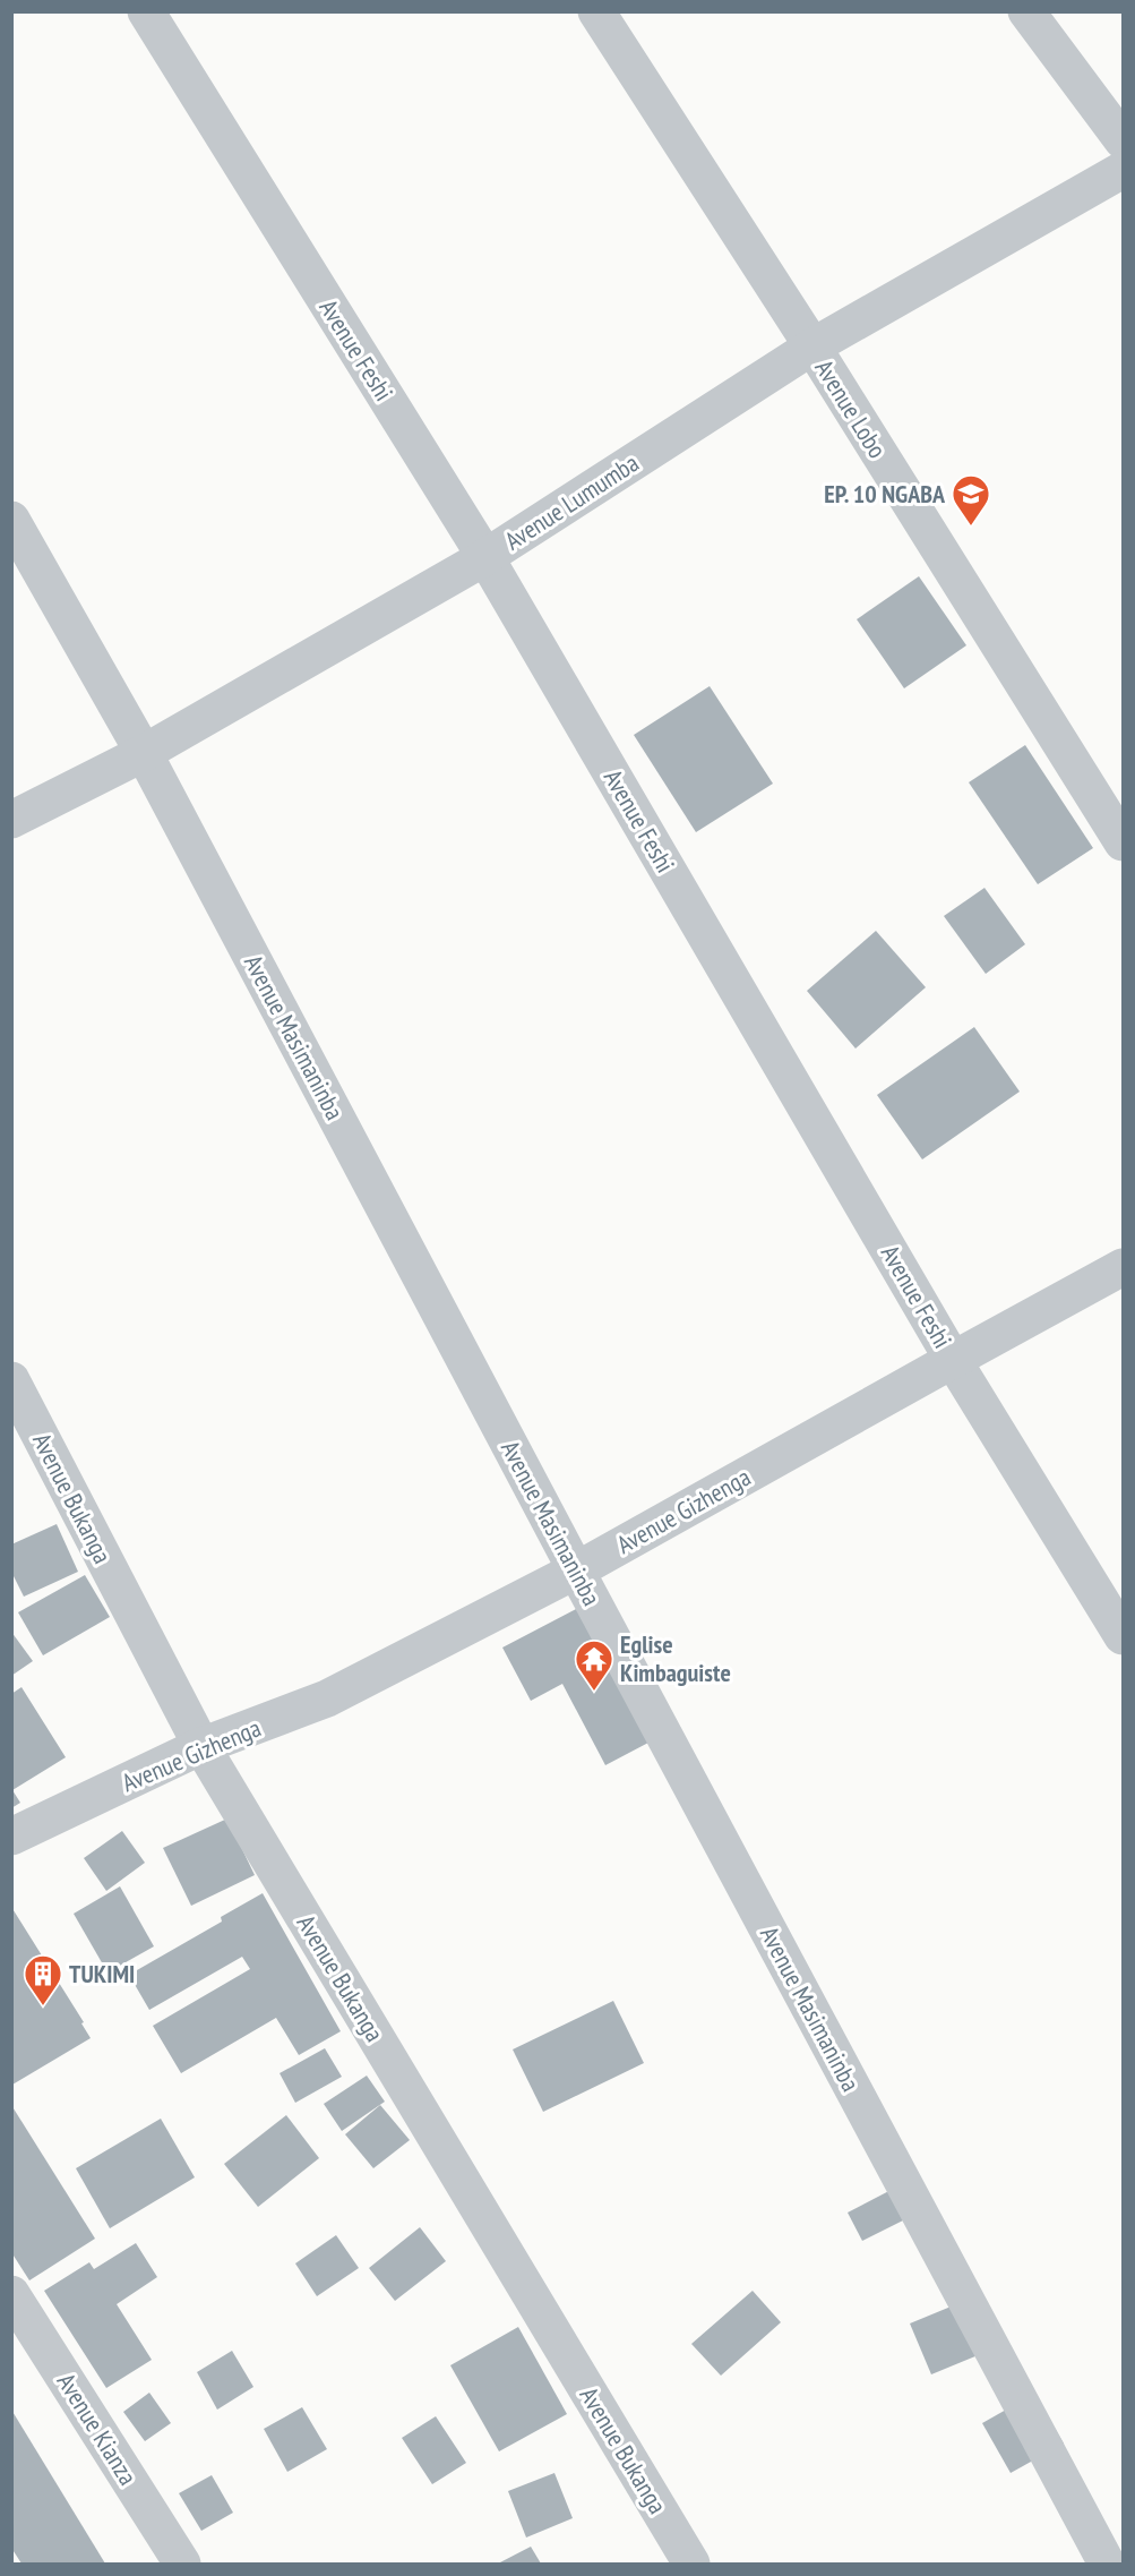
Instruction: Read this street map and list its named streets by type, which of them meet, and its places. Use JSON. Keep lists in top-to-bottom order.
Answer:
{
  "streets": {
    "street": [
      "Avenue Feshi",
      "Avenue Lobo",
      "Avenue Lumumba",
      "Avenue Masimaninba",
      "Avenue Bukanga",
      "Avenue Gizhenga",
      "Avenue Kianza"
    ]
  },
  "crossings": [
    ["Avenue Feshi", "Avenue Lumumba"],
    ["Avenue Feshi", "Avenue Gizhenga"],
    ["Avenue Lobo", "Avenue Lumumba"],
    ["Avenue Lumumba", "Avenue Masimaninba"],
    ["Avenue Masimaninba", "Avenue Gizhenga"],
    ["Avenue Bukanga", "Avenue Gizhenga"]
  ],
  "places": {
    "school or university": ["EP. 10 NGABA"],
    "temple": ["Eglise Kimbaguiste"],
    "building": ["TUKIMI"]
  }
}
